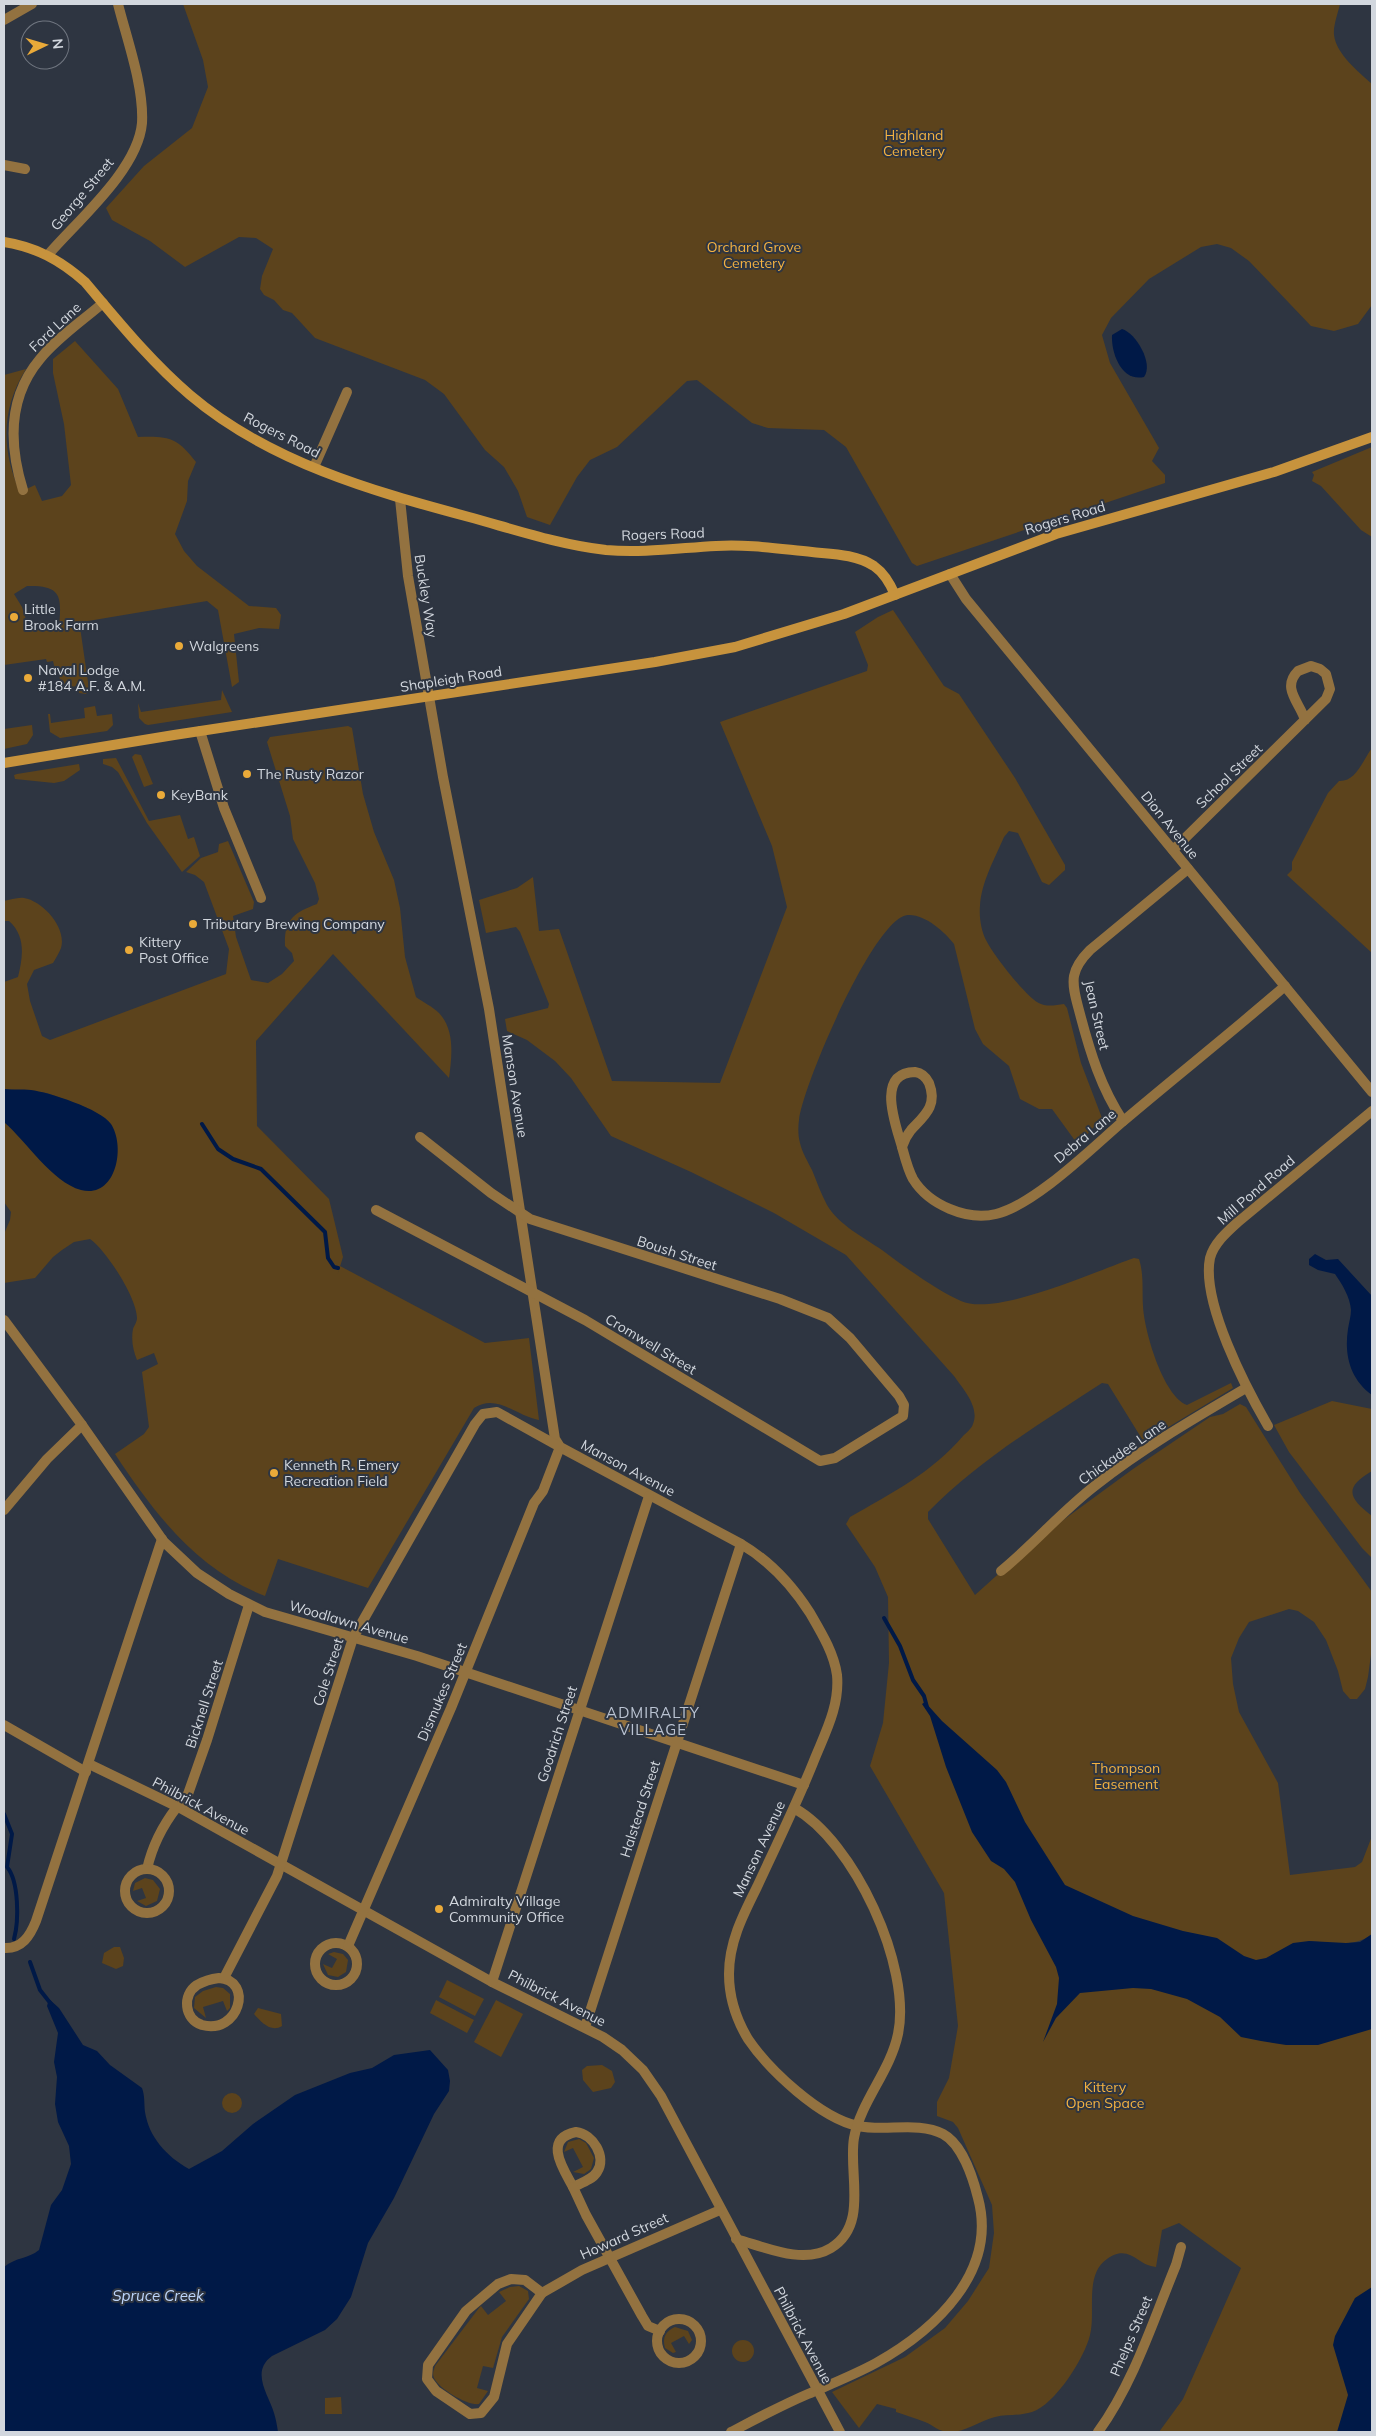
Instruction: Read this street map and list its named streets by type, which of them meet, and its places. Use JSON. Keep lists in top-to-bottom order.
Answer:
{
  "streets": {
    "main road": ["Rogers Road", "Shapleigh Road"],
    "street": [
      "George Street",
      "Ford Lane",
      "Buckley Way",
      "School Street",
      "Dion Avenue",
      "Jean Street",
      "Manson Avenue",
      "Debra Lane",
      "Mill Pond Road",
      "Boush Street",
      "Cromwell Street",
      "Chickadee Lane",
      "Woodlawn Avenue",
      "Cole Street",
      "Dismukes Street",
      "Bicknell Street",
      "Goodrich Street",
      "Philbrick Avenue",
      "Halstead Street",
      "Howard Street",
      "Phelps Street"
    ]
  },
  "crossings": [
    ["George Street", "Rogers Road"],
    ["Ford Lane", "Rogers Road"],
    ["Rogers Road", "Buckley Way"],
    ["Rogers Road", "Shapleigh Road"],
    ["Rogers Road", "Dion Avenue"],
    ["Buckley Way", "Shapleigh Road"],
    ["Buckley Way", "Manson Avenue"],
    ["Shapleigh Road", "Manson Avenue"],
    ["School Street", "Dion Avenue"],
    ["Dion Avenue", "Jean Street"],
    ["Dion Avenue", "Debra Lane"],
    ["Jean Street", "Debra Lane"],
    ["Manson Avenue", "Boush Street"],
    ["Manson Avenue", "Cromwell Street"],
    ["Manson Avenue", "Woodlawn Avenue"],
    ["Manson Avenue", "Cole Street"],
    ["Manson Avenue", "Dismukes Street"],
    ["Manson Avenue", "Goodrich Street"],
    ["Manson Avenue", "Philbrick Avenue"],
    ["Manson Avenue", "Halstead Street"],
    ["Mill Pond Road", "Chickadee Lane"],
    ["Boush Street", "Cromwell Street"],
    ["Woodlawn Avenue", "Cole Street"],
    ["Woodlawn Avenue", "Dismukes Street"],
    ["Woodlawn Avenue", "Bicknell Street"],
    ["Woodlawn Avenue", "Goodrich Street"],
    ["Woodlawn Avenue", "Halstead Street"],
    ["Cole Street", "Dismukes Street"],
    ["Cole Street", "Philbrick Avenue"],
    ["Dismukes Street", "Philbrick Avenue"],
    ["Bicknell Street", "Philbrick Avenue"],
    ["Goodrich Street", "Philbrick Avenue"],
    ["Philbrick Avenue", "Halstead Street"],
    ["Philbrick Avenue", "Howard Street"]
  ],
  "districts": ["ADMIRALTY VILLAGE"],
  "water": ["Spruce Creek"],
  "parks": [
    "Highland Cemetery",
    "Orchard Grove Cemetery",
    "Thompson Easement",
    "Kittery Open Space"
  ],
  "places": [
    "Little Brook Farm",
    "Walgreens",
    "Naval Lodge #184 A.F. & A.M.",
    "The Rusty Razor",
    "KeyBank",
    "Tributary Brewing Company",
    "Kittery Post Office",
    "Kenneth R. Emery Recreation Field",
    "Admiralty Village Community Office"
  ],
  "north": "right"
}
